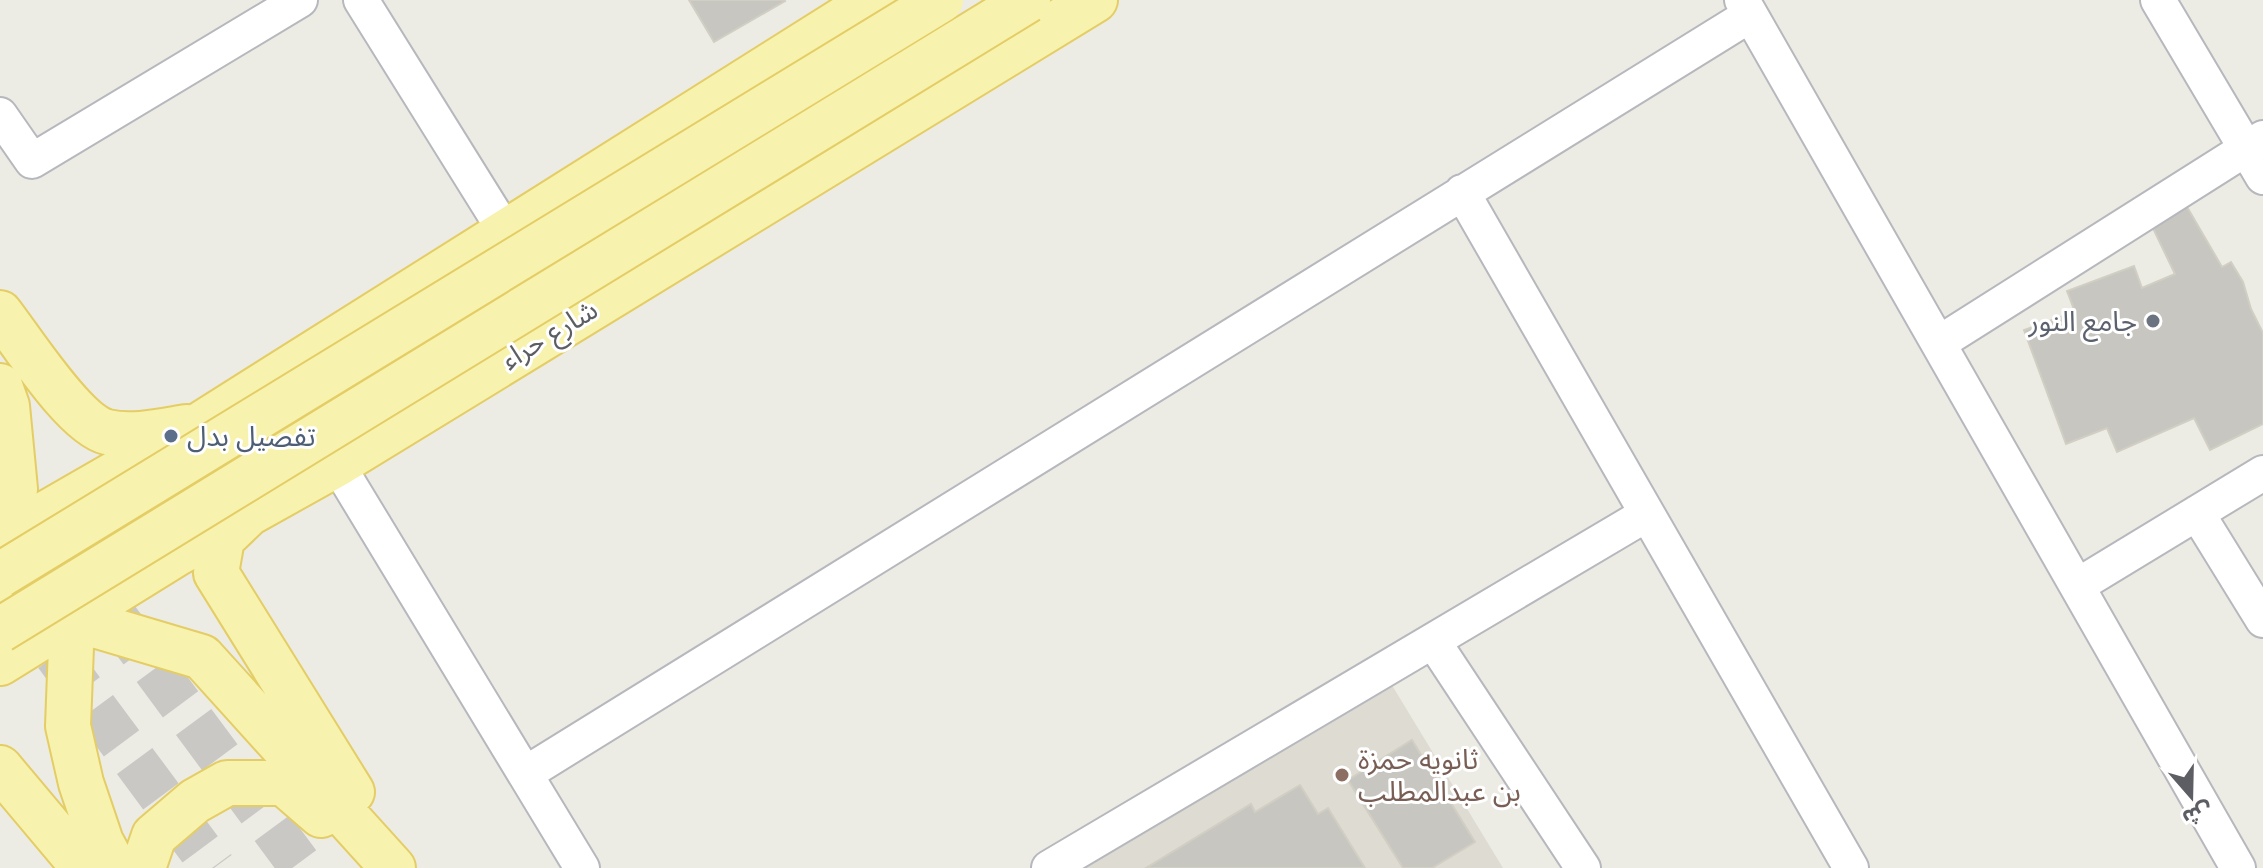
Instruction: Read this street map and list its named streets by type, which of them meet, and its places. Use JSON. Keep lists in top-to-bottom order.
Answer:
{
  "streets": {
    "main road": ["شارع حراء"]
  },
  "places": ["جامع النور", "تفصيل بدل", "ثانويه حمزة بن عبدالمطلب"],
  "north": "bottom"
}
